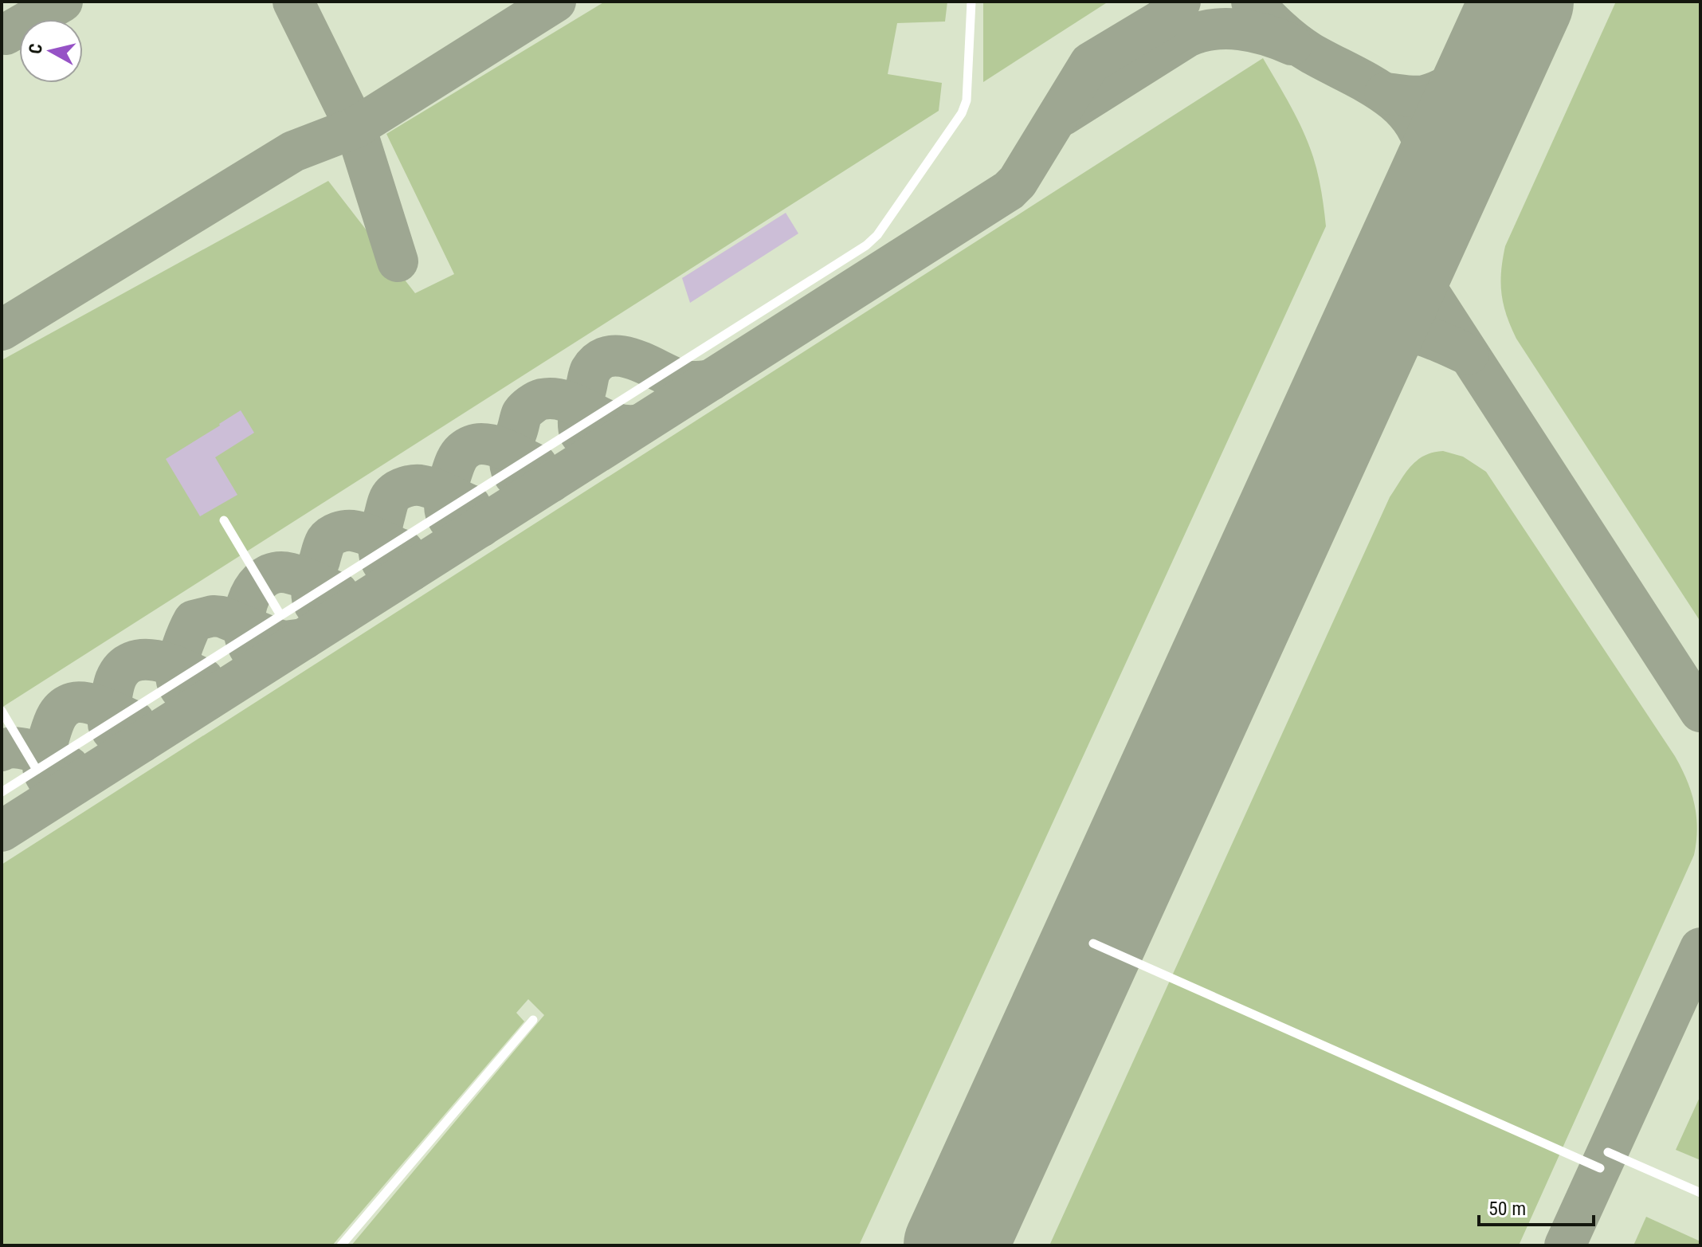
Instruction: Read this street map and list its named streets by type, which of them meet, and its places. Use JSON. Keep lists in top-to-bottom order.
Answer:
{
  "scale_bar": "50 m",
  "north": "left"
}
